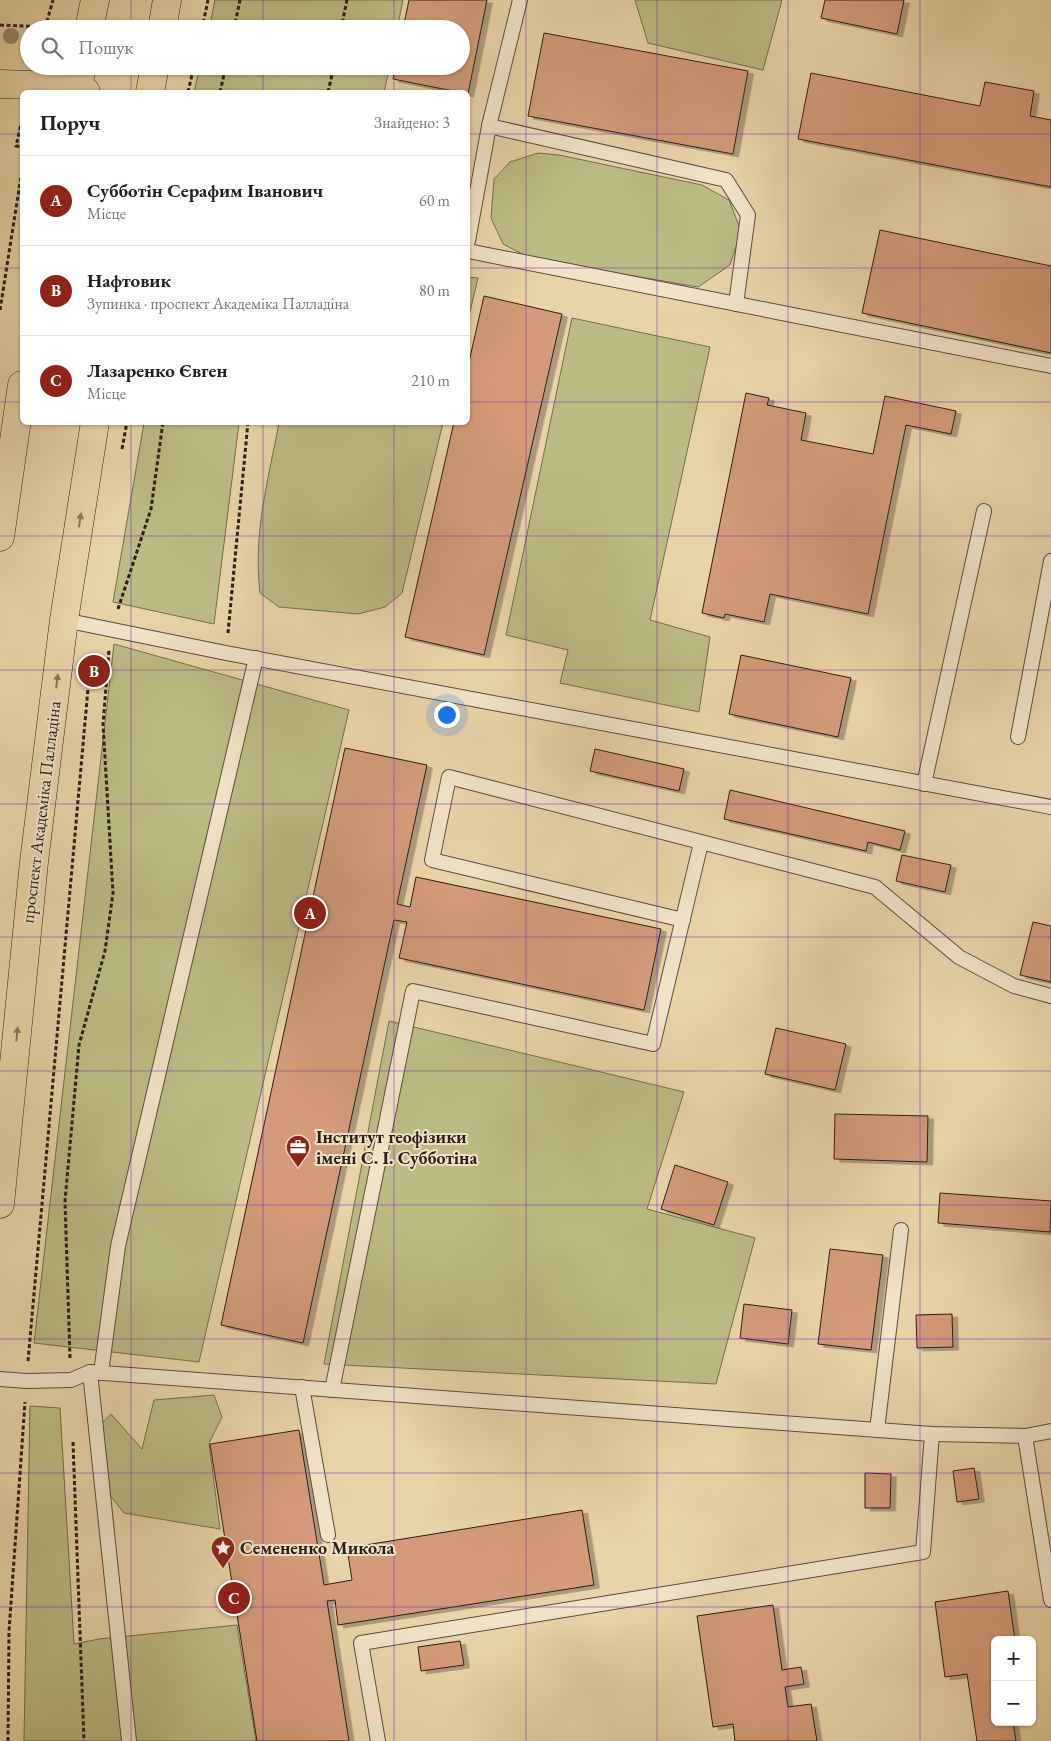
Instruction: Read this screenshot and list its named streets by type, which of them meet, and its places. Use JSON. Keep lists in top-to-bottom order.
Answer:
{
  "streets": {
    "main road": ["проспект Академіка Палладіна"]
  },
  "one_way": ["проспект Академіка Палладіна"],
  "places": {
    "office": ["Інститут геофізики імені С. І. Субботіна"],
    "place": ["Семененко Микола"]
  },
  "page": {
    "search": "Пошук",
    "heading": ["Поруч", "Знайдено: 3"],
    "list": [
      {
        "mark": "A",
        "name": "Субботін Серафим Іванович",
        "note": "Місце",
        "value": "60 m"
      },
      {
        "mark": "B",
        "name": "Нафтовик",
        "note": "Зупинка · проспект Академіка Палладіна",
        "value": "80 m"
      },
      {
        "mark": "C",
        "name": "Лазаренко Євген",
        "note": "Місце",
        "value": "210 m"
      }
    ],
    "pins": ["B", "A", "C"],
    "map_buttons": ["+", "−"]
  }
}
